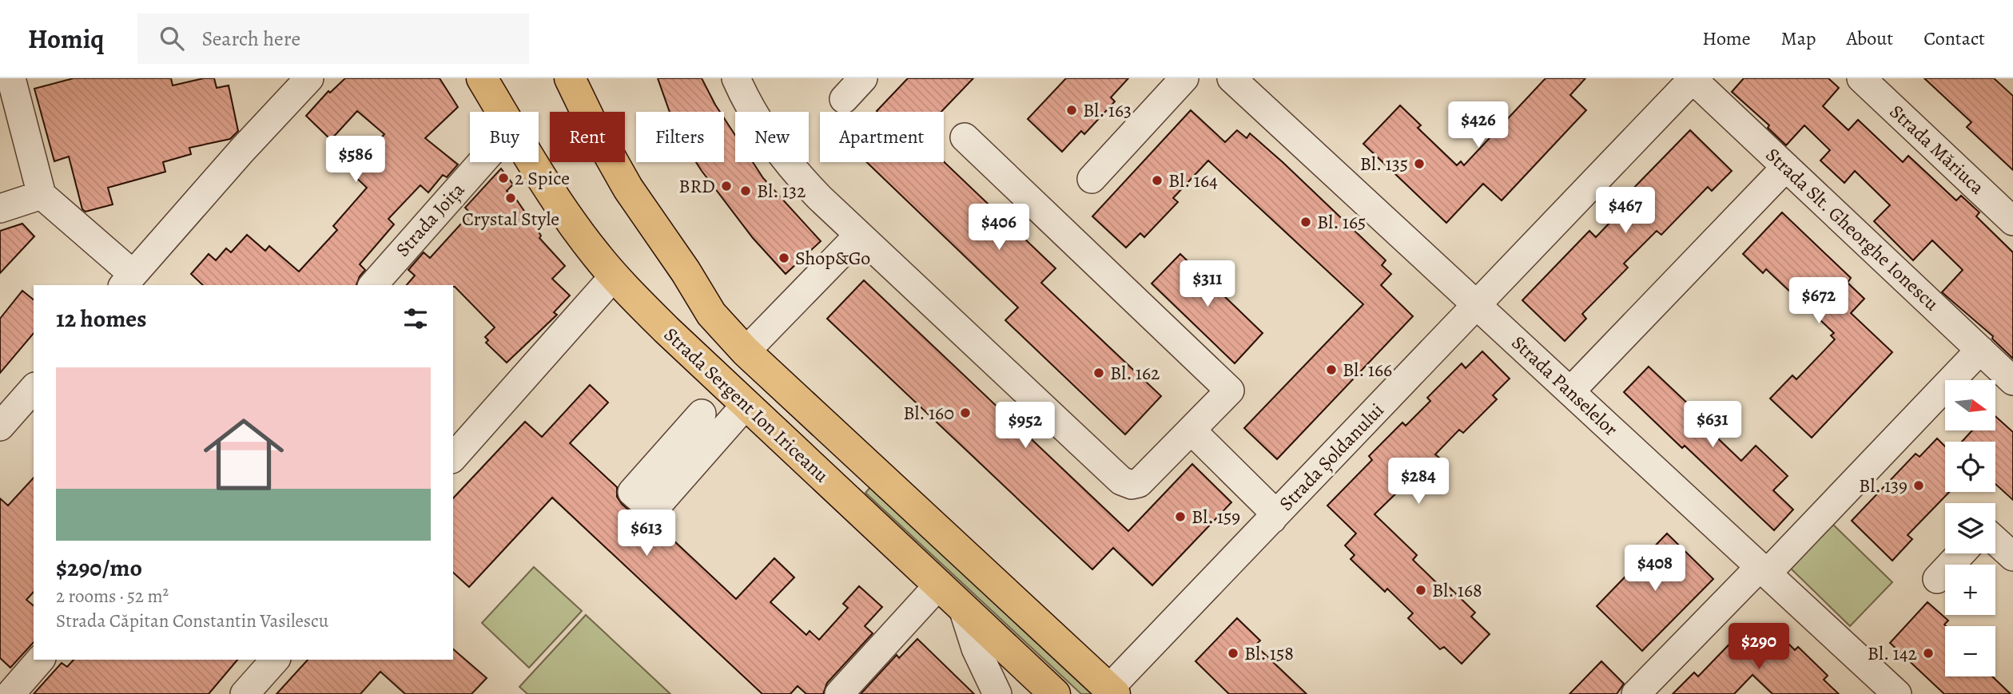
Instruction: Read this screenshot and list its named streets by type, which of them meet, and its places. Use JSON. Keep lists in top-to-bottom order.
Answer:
{
  "streets": {
    "main road": ["Strada Sergent Ion Iriceanu"],
    "street": [
      "Strada Măriuca",
      "Strada Joița",
      "Strada Slt. Gheorghe Ionescu",
      "Strada Panselelor",
      "Strada Șoldanului"
    ]
  },
  "crossings": [
    ["Strada Slt. Gheorghe Ionescu", "Strada Șoldanului"],
    ["Strada Panselelor", "Strada Șoldanului"],
    ["Strada Sergent Ion Iriceanu", "Strada Șoldanului"]
  ],
  "places": [
    "Bl. 163",
    "Bl. 135",
    "2 Spice",
    "Bl. 164",
    "BRD",
    "Bl. 132",
    "Crystal Style",
    "Bl. 165",
    "Shop&Go",
    "Bl. 166",
    "Bl. 162",
    "Bl. 160",
    "Bl. 139",
    "Bl. 159",
    "Bl. 168",
    "Bl. 158",
    "Bl. 142"
  ],
  "north": "right",
  "page": {
    "header": "Homiq",
    "search": "Search here",
    "nav": [
      "Home",
      "Map",
      "About",
      "Contact"
    ],
    "price": [
      "$426",
      "$586",
      "$467",
      "$406",
      "$311",
      "$672",
      "$631",
      "$952",
      "$284",
      "$613",
      "$408",
      "$290"
    ],
    "chip": [
      "Buy",
      "Rent",
      "Filters",
      "New",
      "Apartment"
    ],
    "heading": "12 homes",
    "list": [
      {
        "name": "$290/mo",
        "note": "2 rooms · 52 m² · Strada Căpitan Constantin Vasilescu"
      }
    ],
    "map_buttons": ["+", "−"]
  }
}
